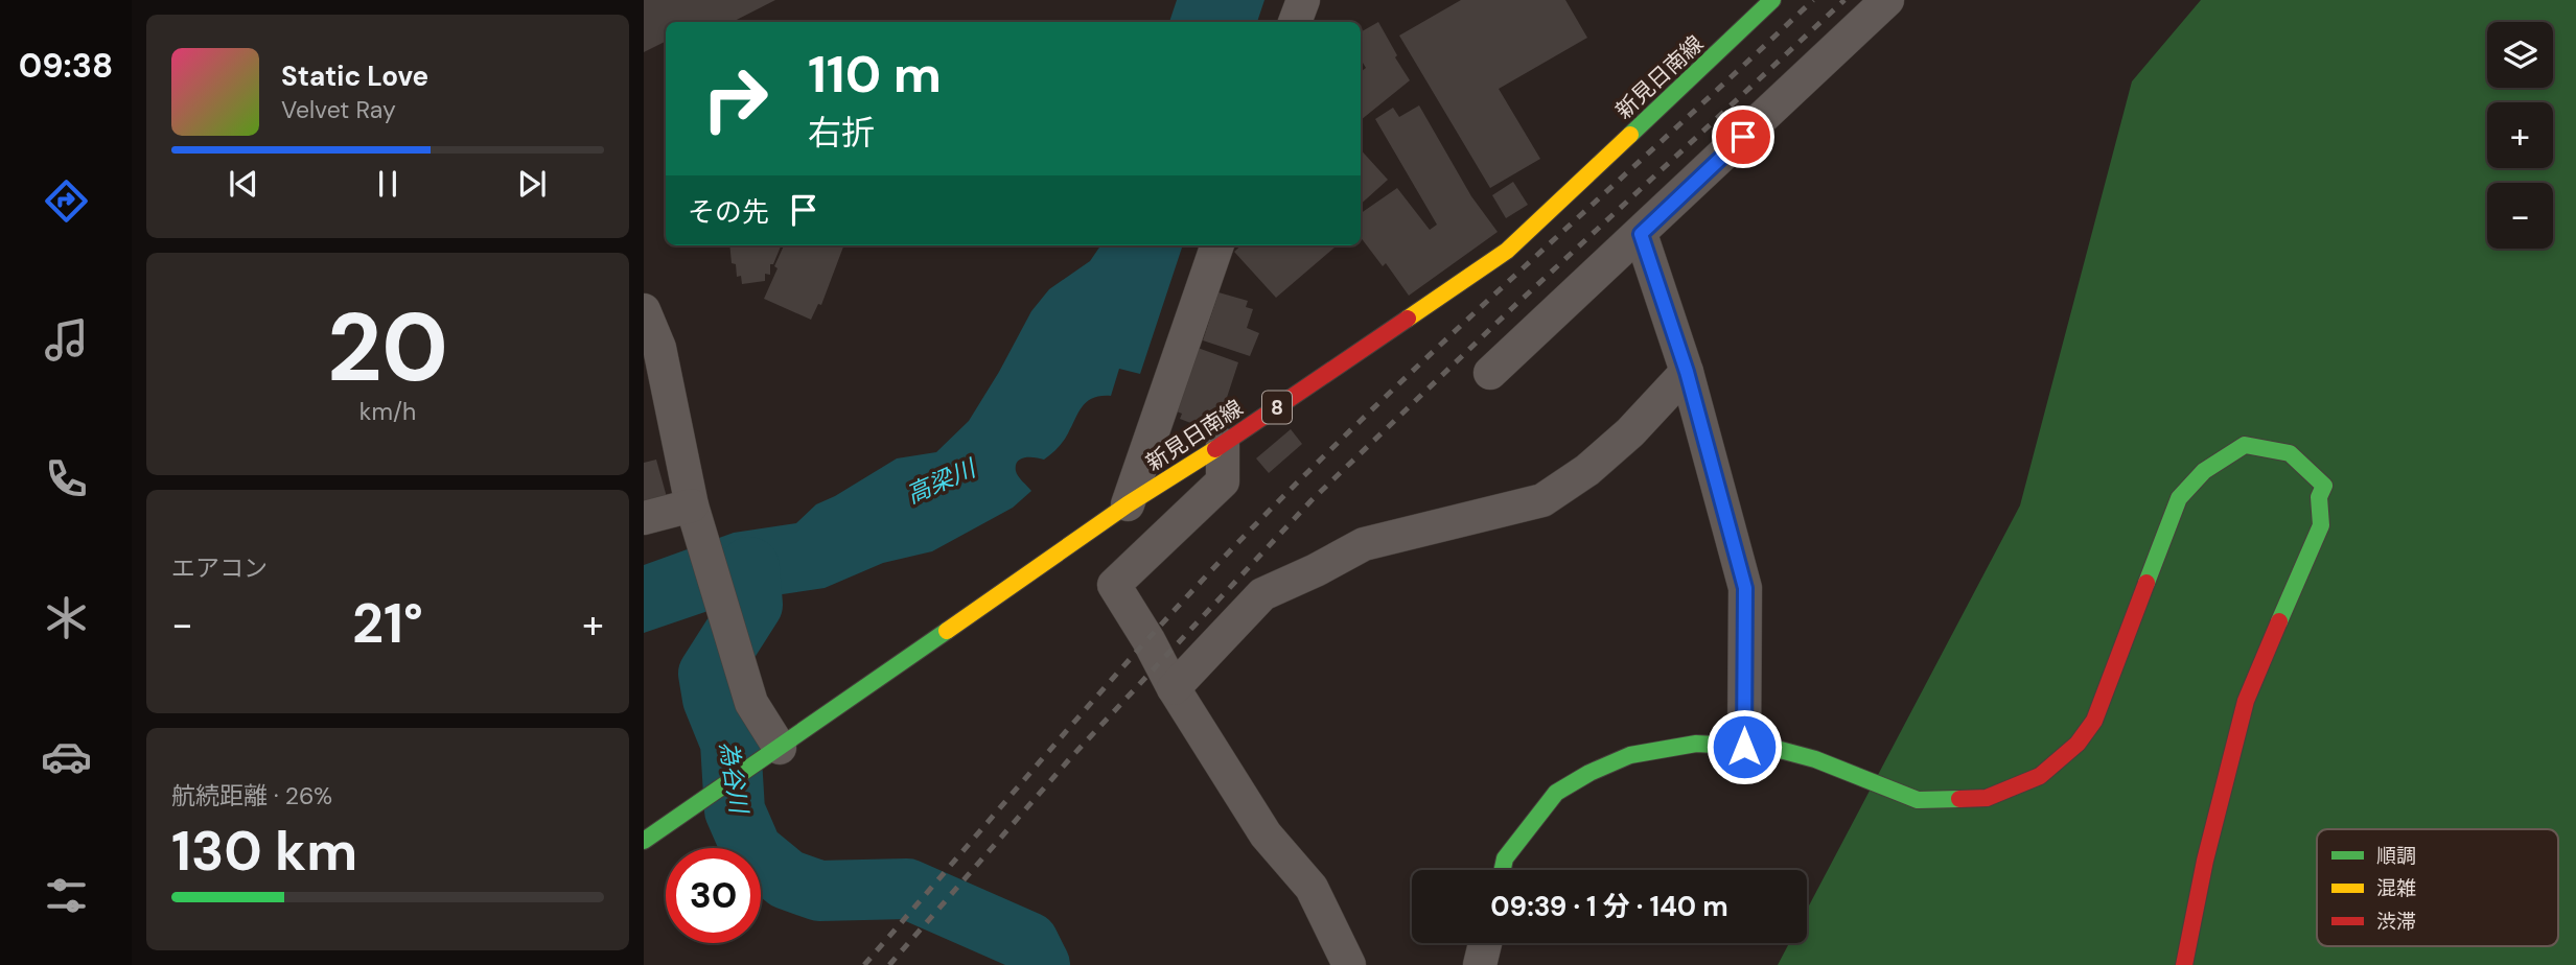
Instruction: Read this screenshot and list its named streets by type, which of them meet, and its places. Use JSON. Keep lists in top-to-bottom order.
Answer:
{
  "streets": {
    "street": ["新見日南線", "8"]
  },
  "water": ["高梁川", "為谷川"],
  "legend": ["順調", "混雑", "渋滞"],
  "page": {
    "tabs": "09:38",
    "map_buttons": ["+", "−"],
    "turn": ["110 m", "右折"],
    "song": ["Static Love", "Velvet Ray"],
    "then": "その先",
    "tile": [
      ["20", "km/h"],
      "エアコン",
      ["航続距離 · 26%", "130 km"]
    ],
    "heat": ["−", "21°", "+"],
    "limit": "30",
    "trip": "09:39 · 1 分 · 140 m"
  }
}
